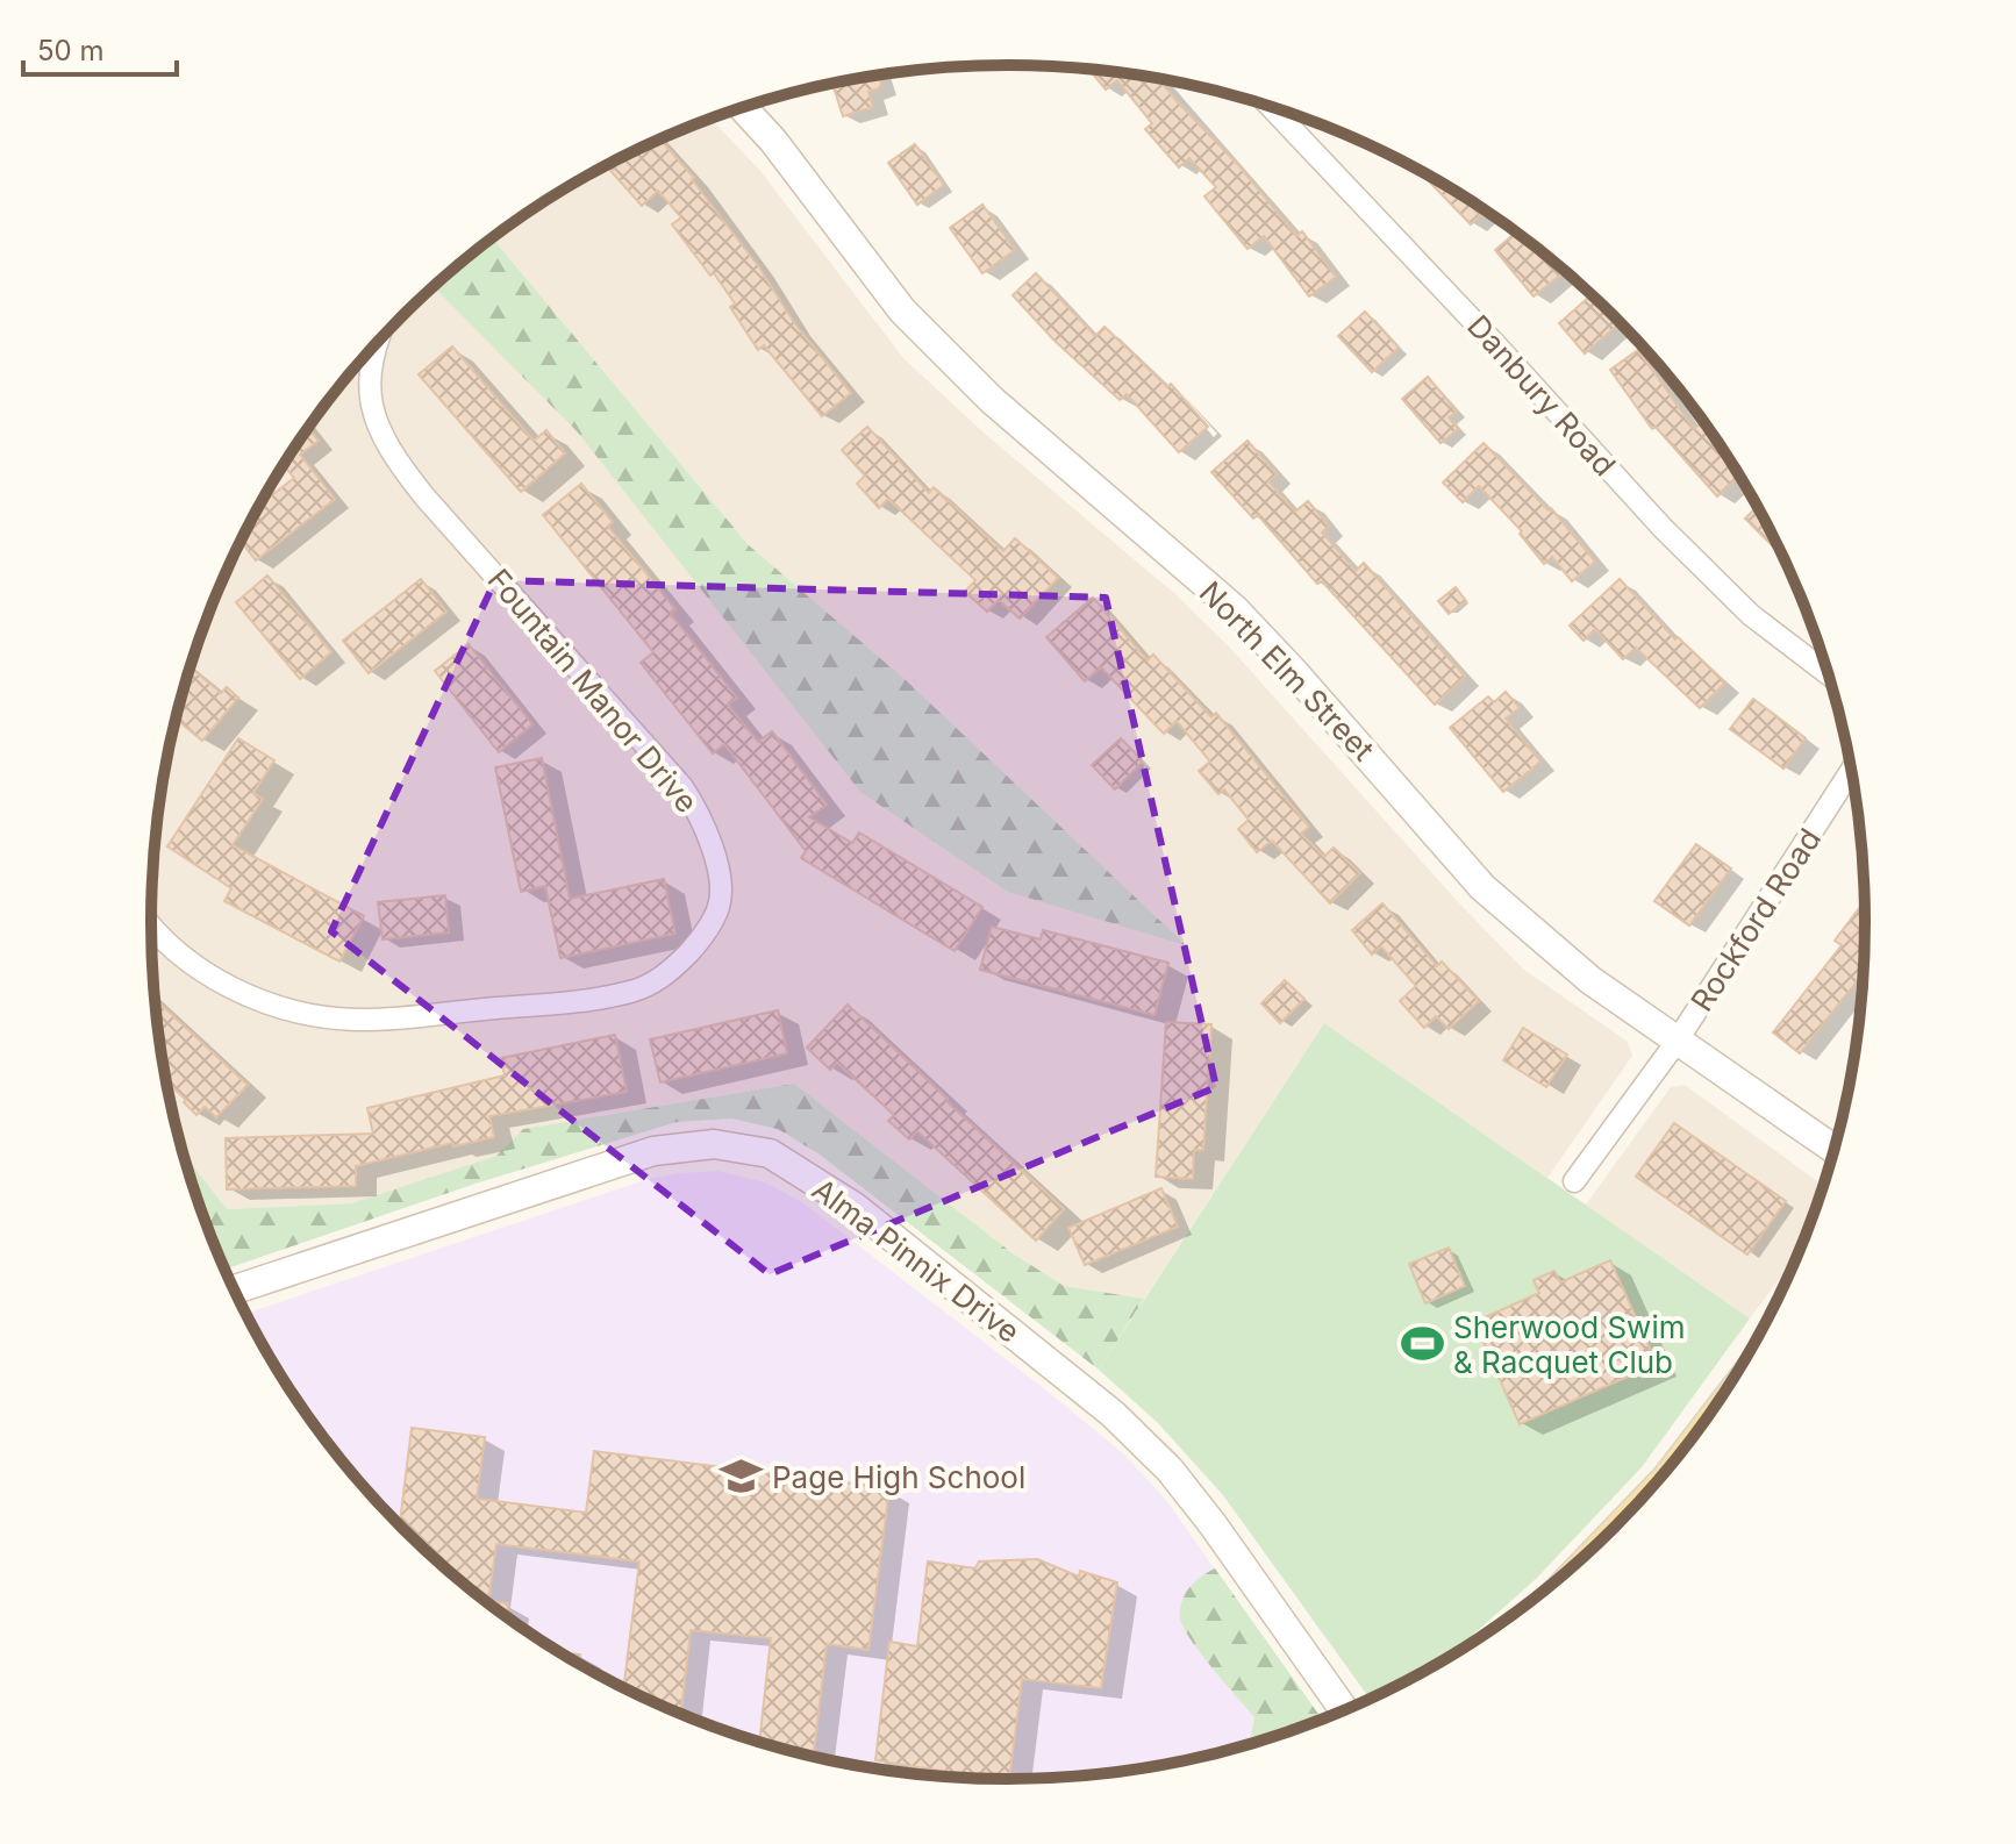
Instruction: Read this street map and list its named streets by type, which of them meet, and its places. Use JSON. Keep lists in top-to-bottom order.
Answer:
{
  "streets": {
    "main road": ["North Elm Street", "Alma Pinnix Drive"],
    "street": ["Danbury Road", "Fountain Manor Drive", "Rockford Road"]
  },
  "crossings": [
    ["North Elm Street", "Rockford Road"]
  ],
  "places": {
    "sports": ["Sherwood Swim & Racquet Club"],
    "school or university": ["Page High School"]
  },
  "scale_bar": "50 m"
}
